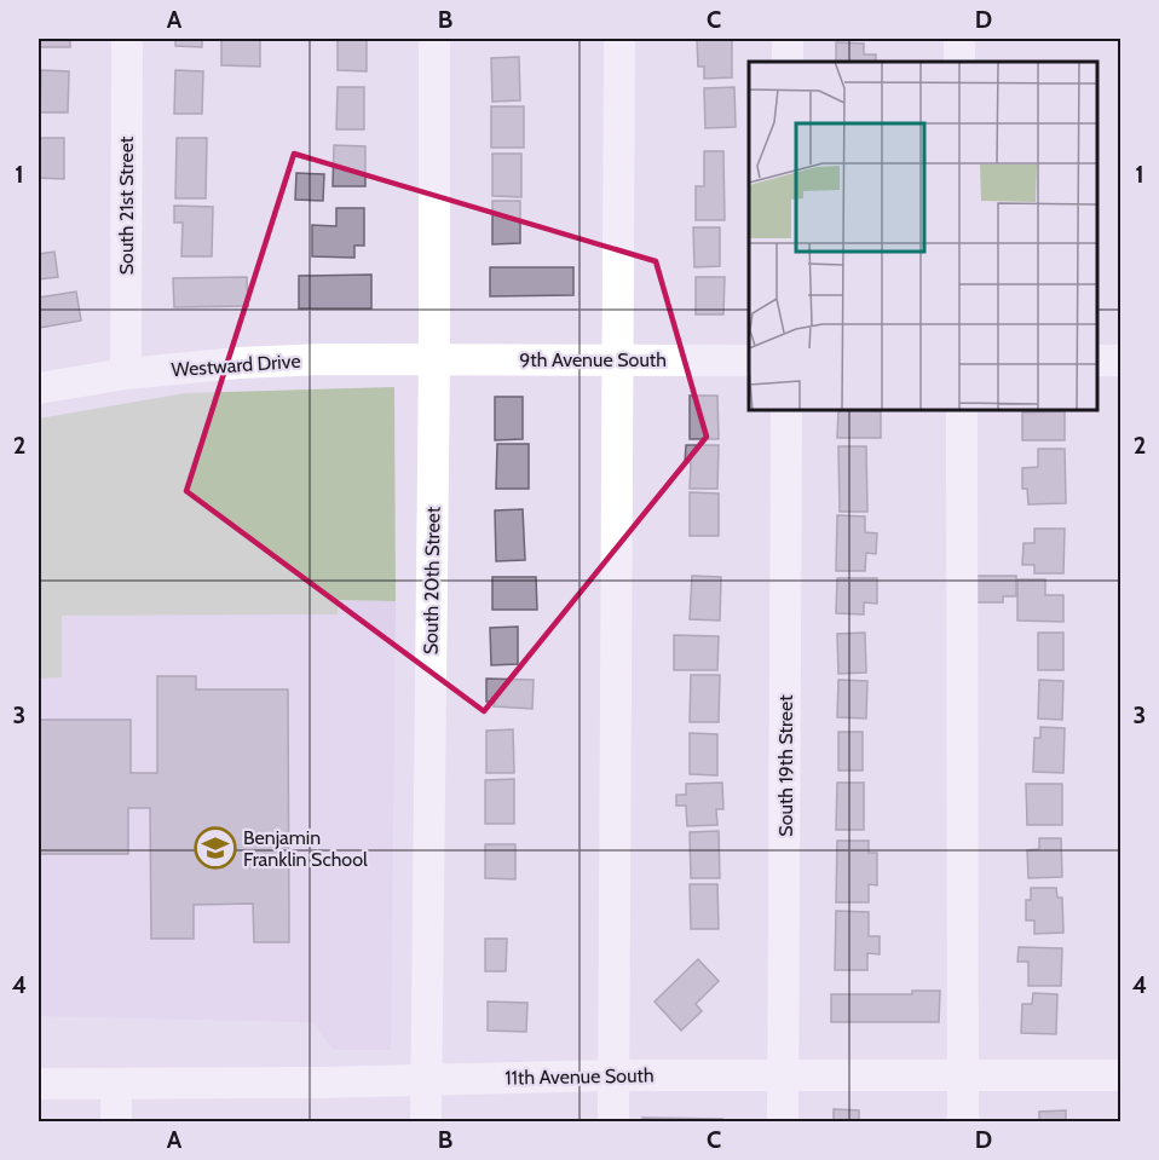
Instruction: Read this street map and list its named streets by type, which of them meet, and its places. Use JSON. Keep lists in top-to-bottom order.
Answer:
{
  "streets": {
    "street": [
      "South 21st Street",
      "9th Avenue South",
      "Westward Drive",
      "South 20th Street",
      "South 19th Street",
      "11th Avenue South"
    ]
  },
  "crossings": [
    ["South 21st Street", "Westward Drive"],
    ["9th Avenue South", "Westward Drive"],
    ["9th Avenue South", "South 20th Street"],
    ["Westward Drive", "South 20th Street"],
    ["South 20th Street", "11th Avenue South"],
    ["South 19th Street", "11th Avenue South"]
  ],
  "places": {
    "school or university": ["Benjamin Franklin School"]
  },
  "grid": {
    "columns": [
      "A",
      "B",
      "C",
      "D"
    ],
    "rows": [
      "1",
      "2",
      "3",
      "4"
    ]
  }
}
